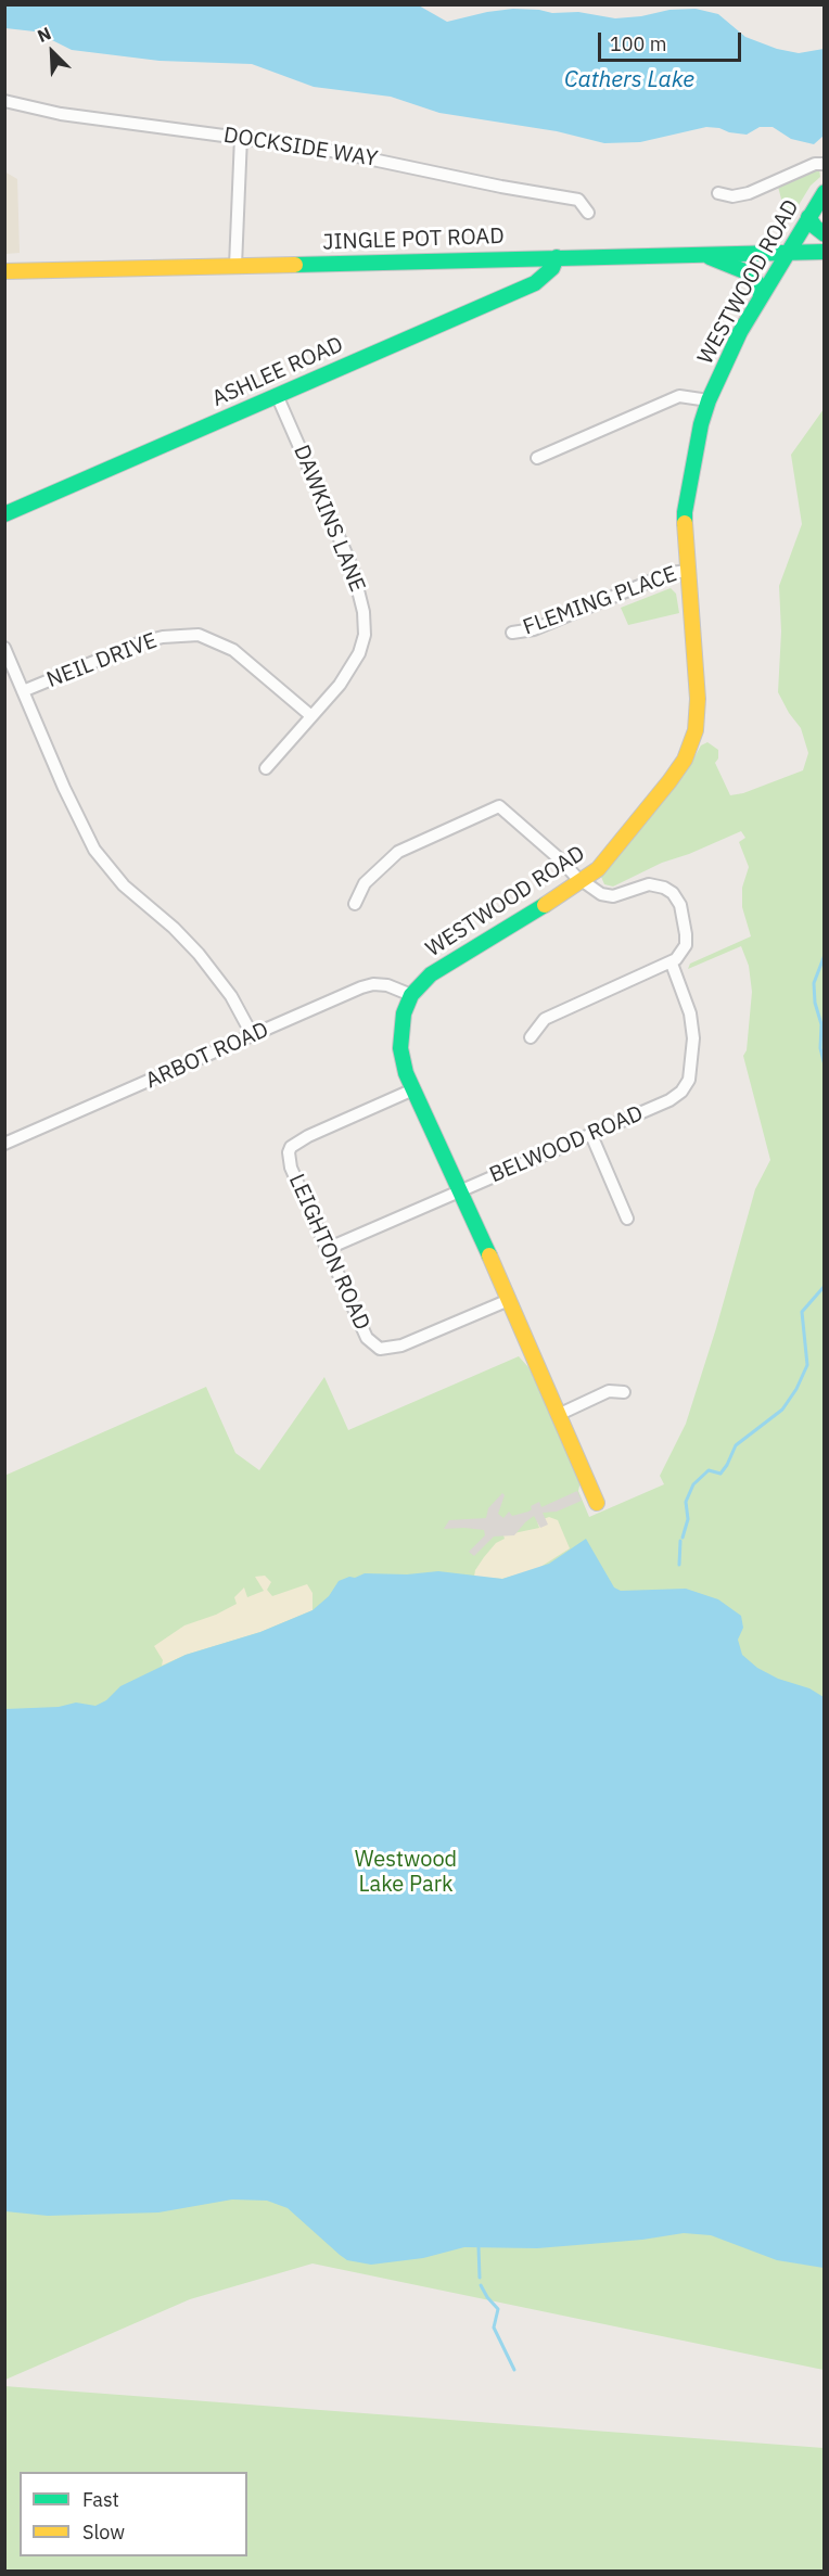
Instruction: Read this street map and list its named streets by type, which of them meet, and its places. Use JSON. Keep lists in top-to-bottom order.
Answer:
{
  "streets": {
    "street": [
      "DOCKSIDE WAY",
      "JINGLE POT ROAD",
      "WESTWOOD ROAD",
      "ASHLEE ROAD",
      "DAWKINS LANE",
      "FLEMING PLACE",
      "NEIL DRIVE",
      "ARBOT ROAD",
      "BELWOOD ROAD",
      "LEIGHTON ROAD"
    ]
  },
  "crossings": [
    ["JINGLE POT ROAD", "WESTWOOD ROAD"],
    ["JINGLE POT ROAD", "ASHLEE ROAD"],
    ["WESTWOOD ROAD", "FLEMING PLACE"],
    ["WESTWOOD ROAD", "ARBOT ROAD"],
    ["WESTWOOD ROAD", "BELWOOD ROAD"],
    ["WESTWOOD ROAD", "LEIGHTON ROAD"],
    ["ASHLEE ROAD", "DAWKINS LANE"],
    ["DAWKINS LANE", "NEIL DRIVE"],
    ["BELWOOD ROAD", "LEIGHTON ROAD"]
  ],
  "water": ["Cathers Lake"],
  "parks": ["Westwood Lake Park"],
  "legend": ["Fast", "Slow"],
  "scale_bar": "100 m",
  "north": "top left"
}
